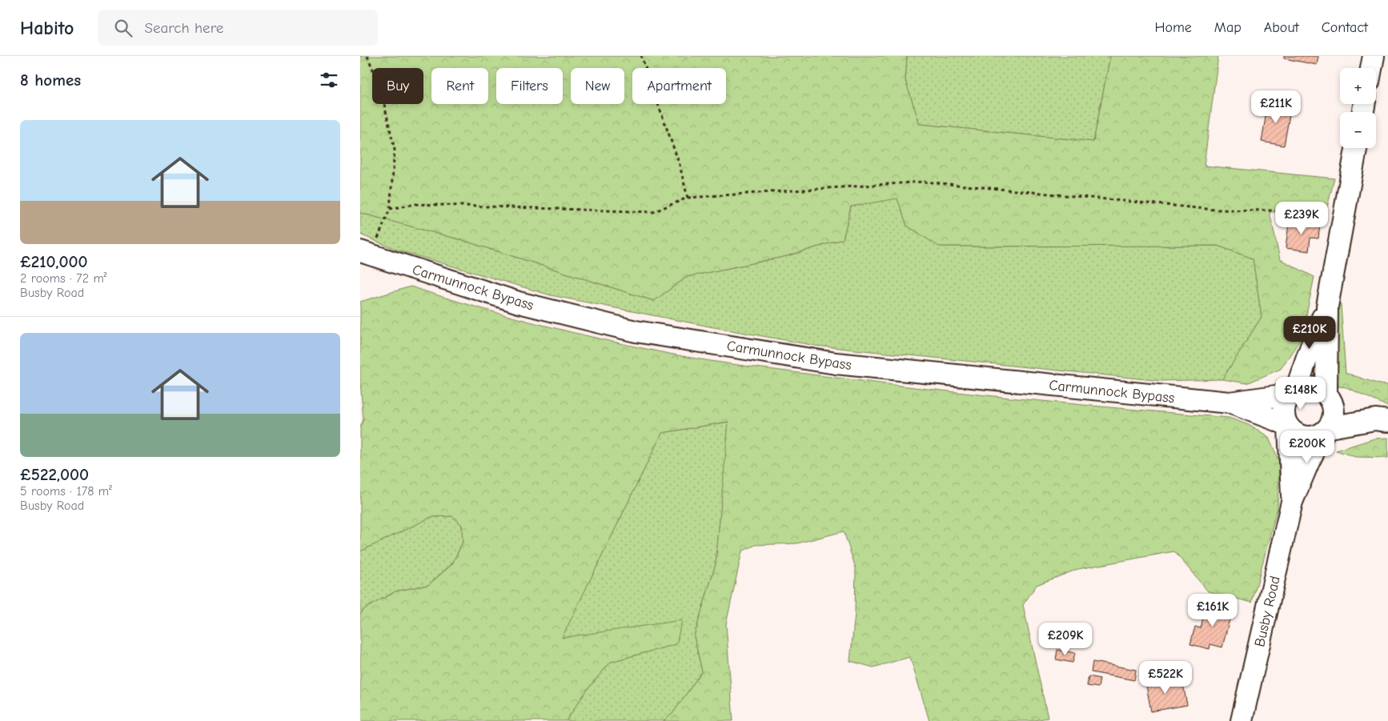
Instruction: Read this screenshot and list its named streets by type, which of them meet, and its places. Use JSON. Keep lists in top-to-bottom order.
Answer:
{
  "streets": {
    "main road": ["Carmunnock Bypass", "Busby Road"]
  },
  "crossings": [
    ["Carmunnock Bypass", "Busby Road"]
  ],
  "page": {
    "header": "Habito",
    "search": "Search here",
    "nav": [
      "Home",
      "Map",
      "About",
      "Contact"
    ],
    "heading": "8 homes",
    "map_buttons": ["+", "−"],
    "chip": [
      "Buy",
      "Rent",
      "Filters",
      "New",
      "Apartment"
    ],
    "price": [
      "£211K",
      "£239K",
      "£210K",
      "£148K",
      "£200K",
      "£161K",
      "£209K",
      "£522K"
    ],
    "list": [
      {
        "name": "£210,000",
        "note": "2 rooms · 72 m² · Busby Road"
      },
      {
        "name": "£522,000",
        "note": "5 rooms · 178 m² · Busby Road"
      }
    ]
  }
}
